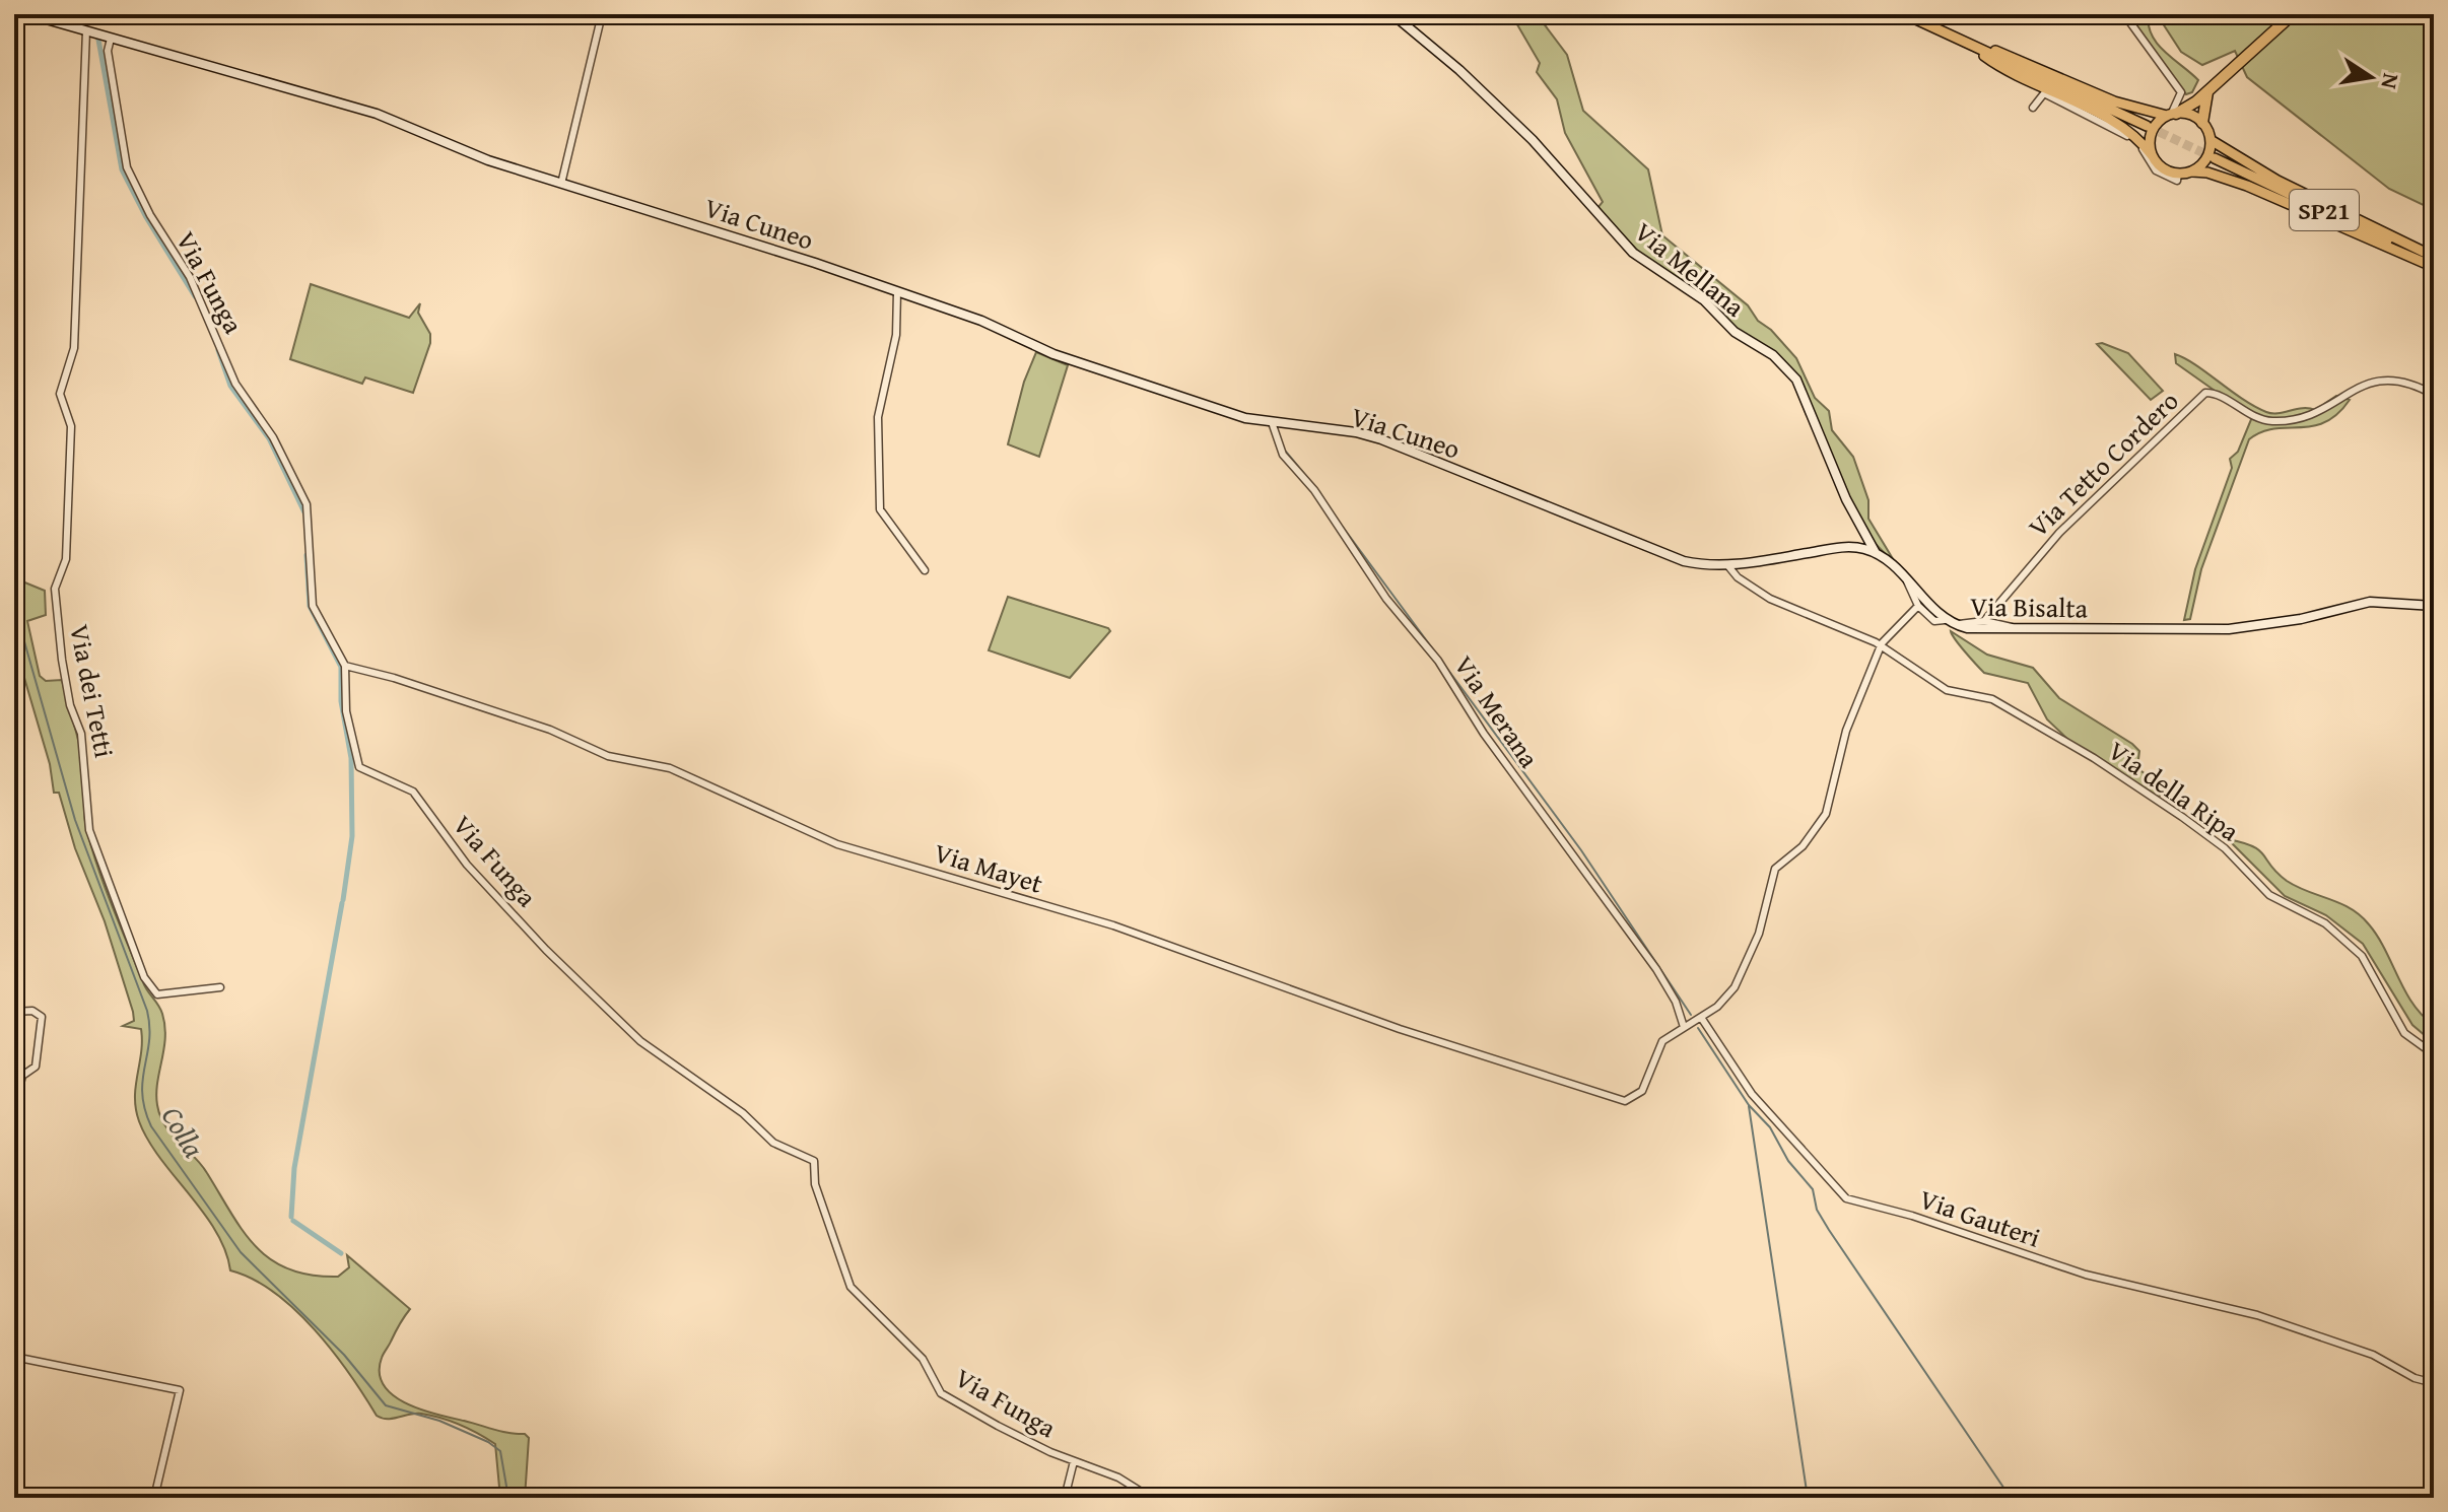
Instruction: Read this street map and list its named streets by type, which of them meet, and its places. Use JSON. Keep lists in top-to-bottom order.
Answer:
{
  "streets": {
    "main road": ["SP21"],
    "street": [
      "Via Cuneo",
      "Via Mellana",
      "Via Funga",
      "Via Tetto Cordero",
      "Via Bisalta",
      "Via dei Tetti",
      "Via Merana",
      "Via della Ripa",
      "Via Mayet",
      "Via Gauteri"
    ]
  },
  "crossings": [
    ["Via Cuneo", "Via Funga"],
    ["Via Cuneo", "Via dei Tetti"],
    ["Via Cuneo", "Via Merana"],
    ["Via Cuneo", "Via della Ripa"],
    ["Via Mellana", "Via Bisalta"],
    ["Via Funga", "Via Mayet"],
    ["Via Merana", "Via Mayet"]
  ],
  "water": ["Colla"],
  "north": "right"
}
